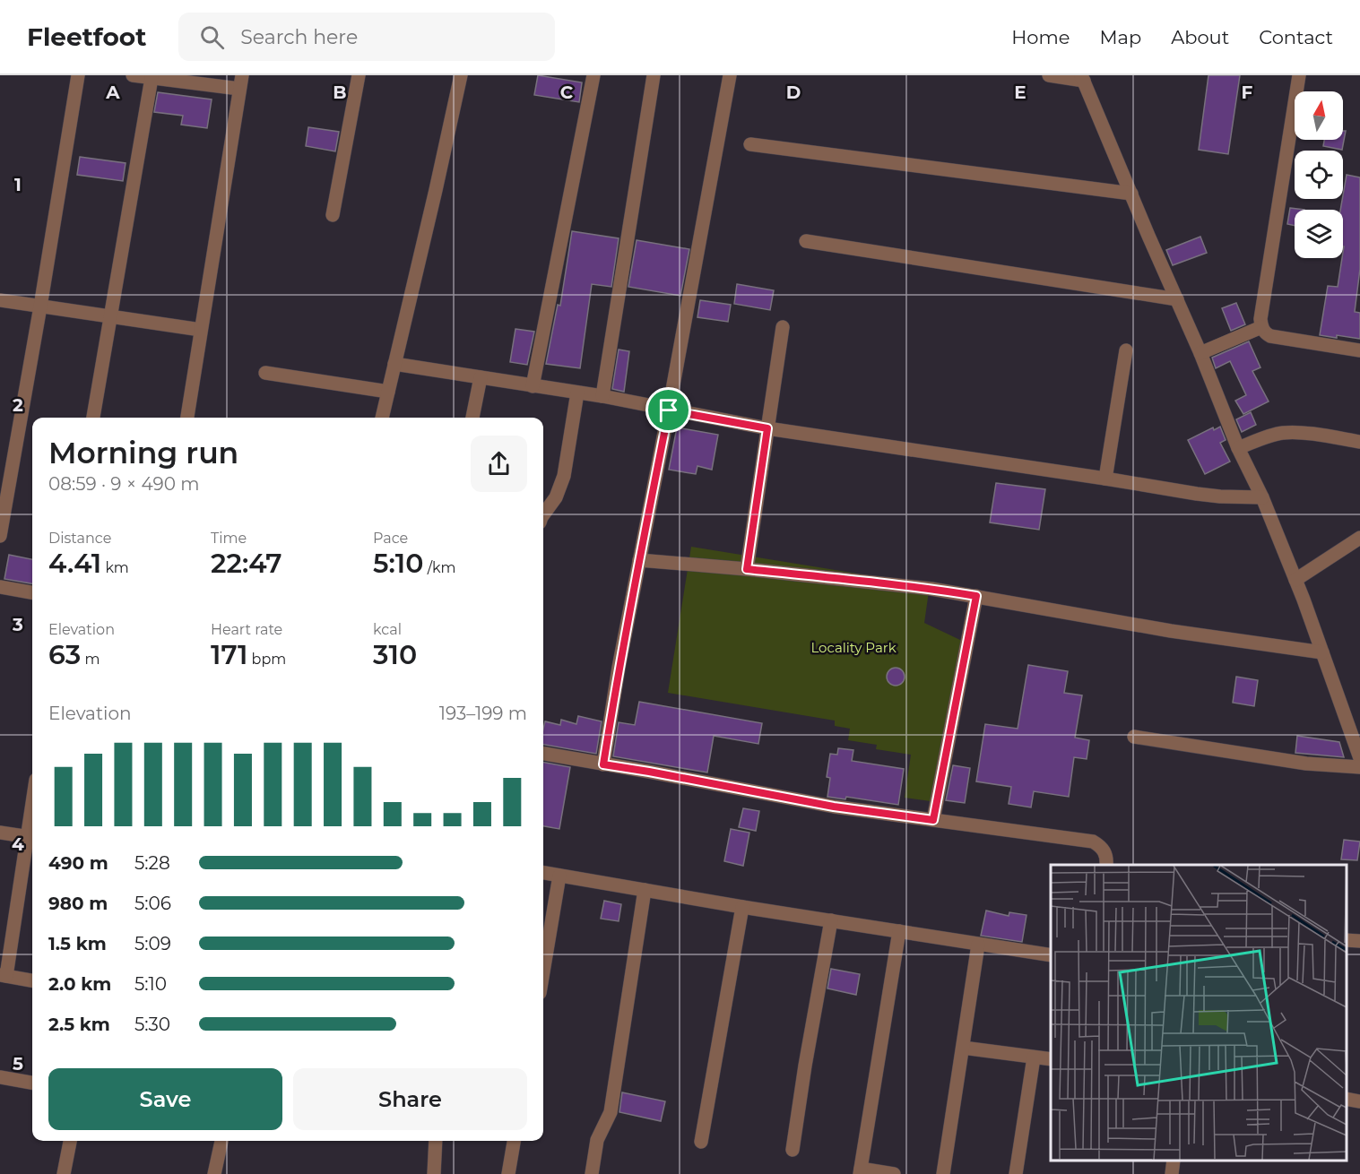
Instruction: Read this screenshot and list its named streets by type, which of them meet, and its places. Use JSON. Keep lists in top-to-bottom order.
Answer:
{
  "parks": ["Locality Park"],
  "north": "top",
  "page": {
    "header": "Fleetfoot",
    "search": "Search here",
    "nav": [
      "Home",
      "Map",
      "About",
      "Contact"
    ],
    "heading": ["Morning run", "08:59 · 9 × 490 m"],
    "stats": [
      ["Distance", "4.41 km"],
      ["Time", "22:47"],
      ["Pace", "5:10 /km"],
      ["Elevation", "63 m"],
      ["Heart rate", "171 bpm"],
      ["kcal", "310"]
    ],
    "chart": ["Elevation", "193–199 m"],
    "list": [
      {
        "name": "490 m",
        "note": "5:28"
      },
      {
        "name": "980 m",
        "note": "5:06"
      },
      {
        "name": "1.5 km",
        "note": "5:09"
      },
      {
        "name": "2.0 km",
        "note": "5:10"
      },
      {
        "name": "2.5 km",
        "note": "5:30"
      }
    ],
    "buttons": ["Save", "Share"]
  },
  "grid": {
    "columns": [
      "A",
      "B",
      "C",
      "D",
      "E",
      "F"
    ],
    "rows": [
      "1",
      "2",
      "3",
      "4",
      "5"
    ]
  }
}
